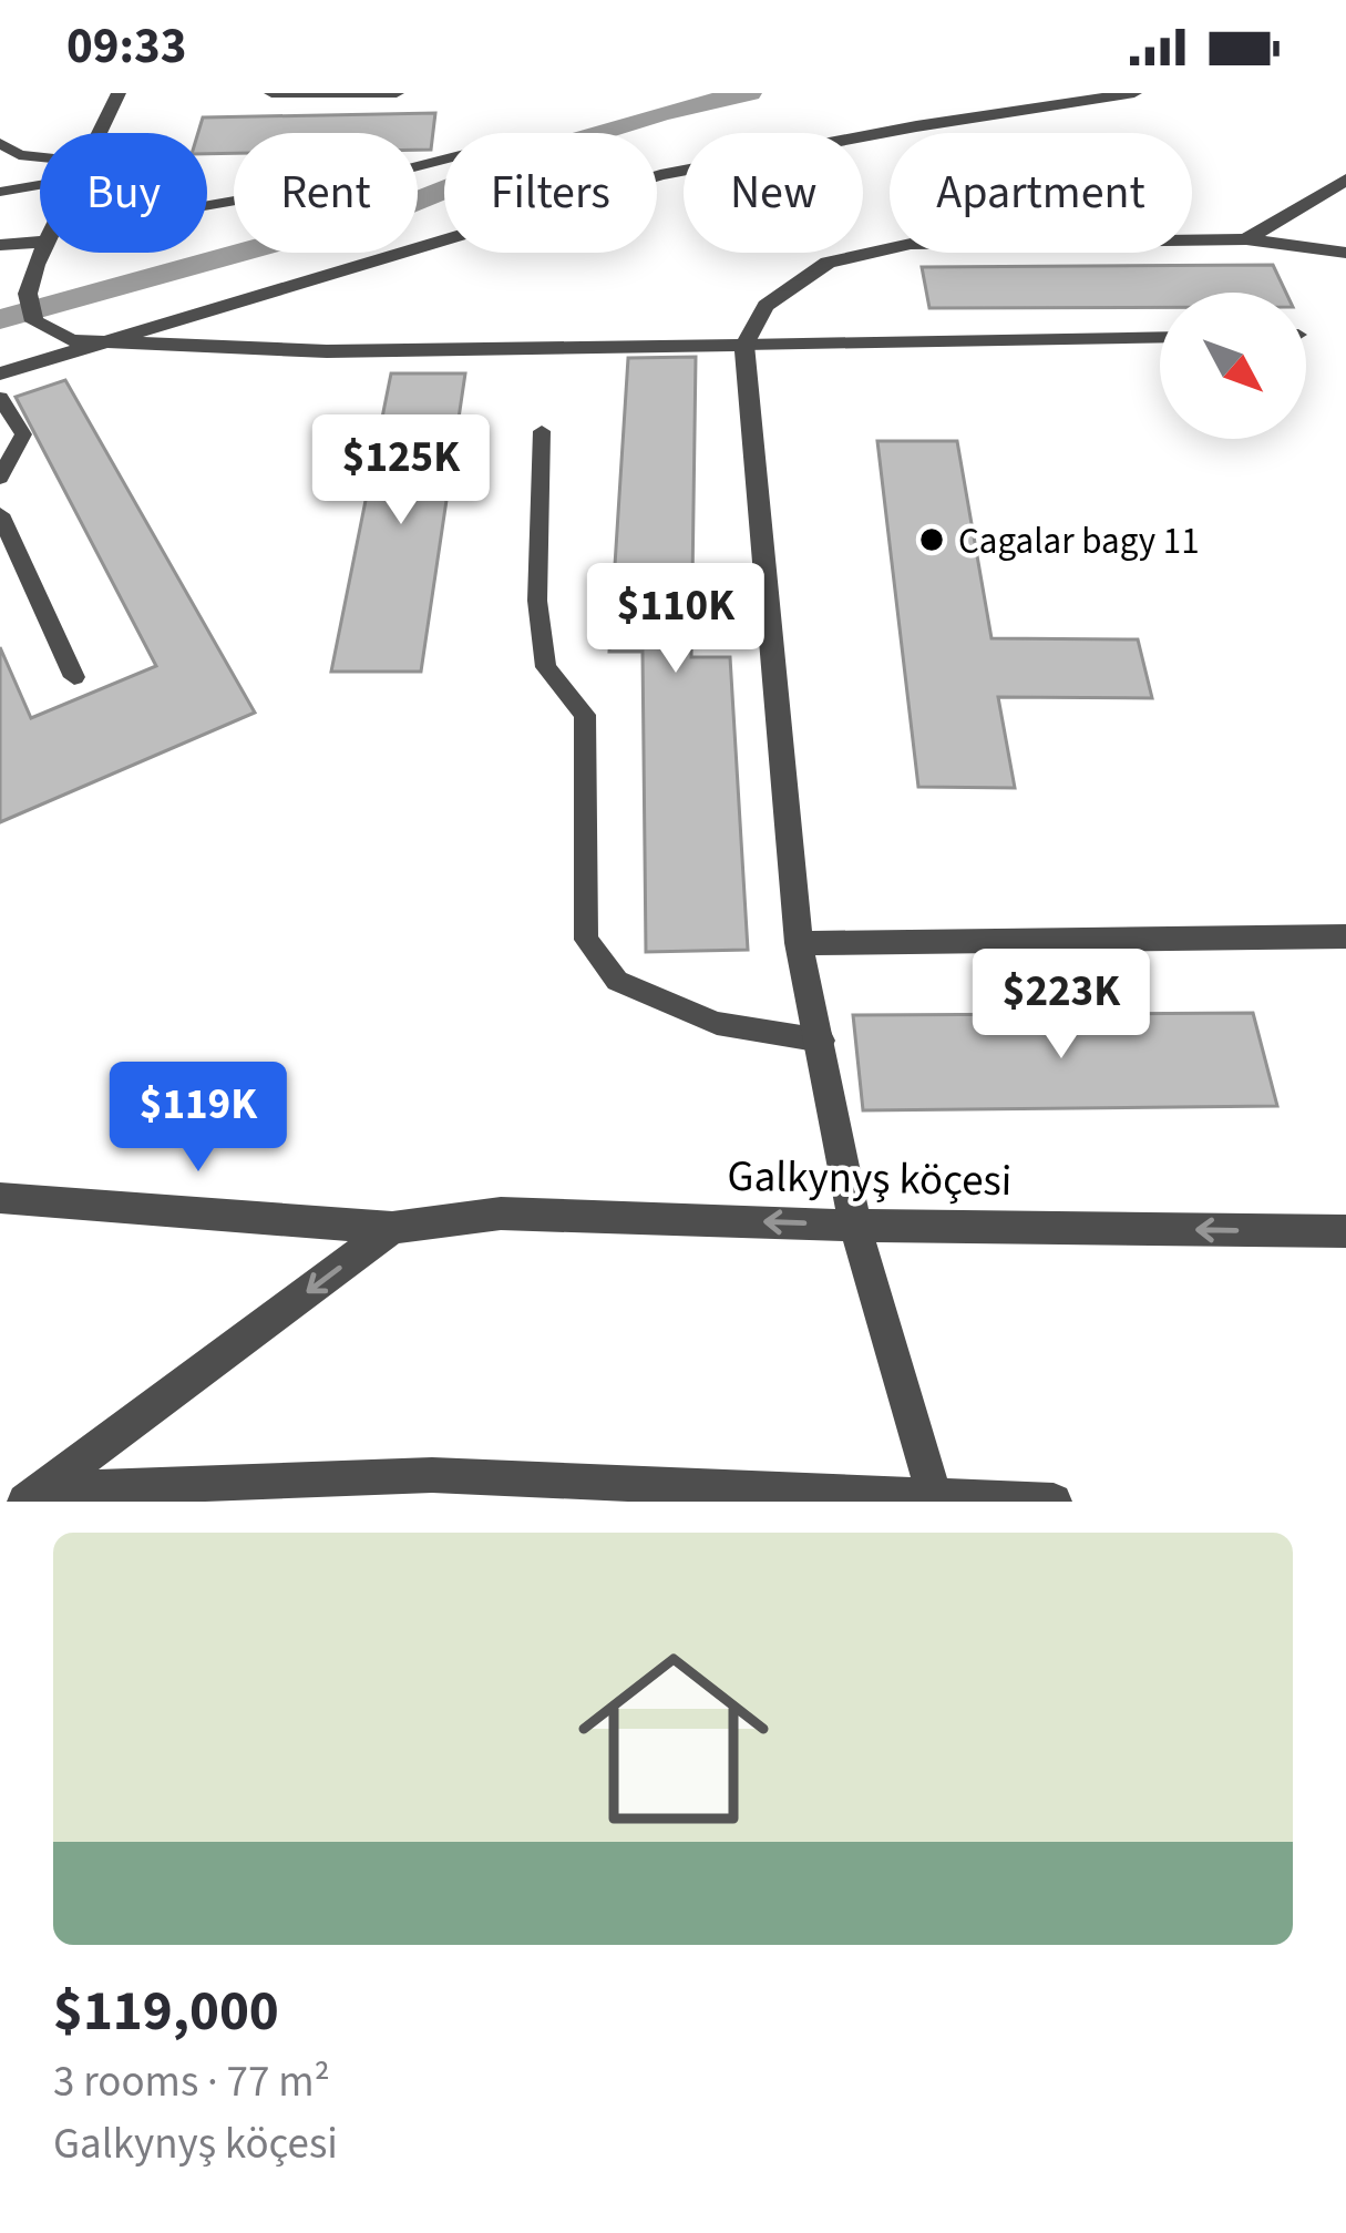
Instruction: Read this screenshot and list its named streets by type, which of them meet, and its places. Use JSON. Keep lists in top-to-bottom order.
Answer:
{
  "streets": {
    "street": ["Galkynyş köçesi"]
  },
  "places": ["Cagalar bagy 11"],
  "north": "bottom right",
  "page": {
    "status": "09:33",
    "chip": [
      "Buy",
      "Rent",
      "Filters",
      "New",
      "Apartment"
    ],
    "price": [
      "$125K",
      "$110K",
      "$223K",
      "$119K"
    ],
    "list": [
      {
        "name": "$119,000",
        "note": "3 rooms · 77 m² · Galkynyş köçesi"
      }
    ]
  }
}
